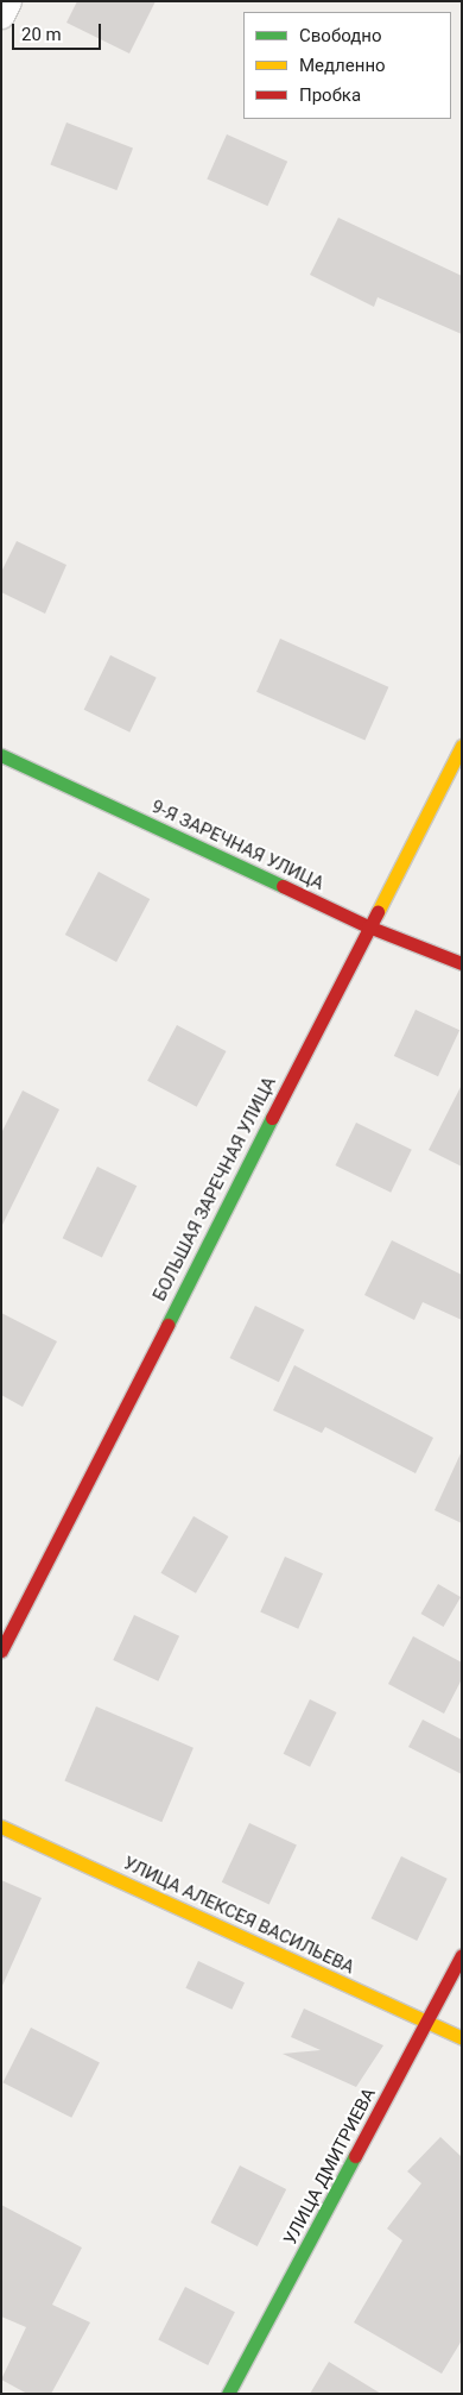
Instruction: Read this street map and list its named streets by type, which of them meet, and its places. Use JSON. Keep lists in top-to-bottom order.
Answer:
{
  "streets": {
    "street": [
      "9-Я ЗАРЕЧНАЯ УЛИЦА",
      "БОЛЬШАЯ ЗАРЕЧНАЯ УЛИЦА",
      "УЛИЦА АЛЕКСЕЯ ВАСИЛЬЕВА",
      "УЛИЦА ДМИТРИЕВА"
    ]
  },
  "crossings": [
    ["9-Я ЗАРЕЧНАЯ УЛИЦА", "БОЛЬШАЯ ЗАРЕЧНАЯ УЛИЦА"],
    ["УЛИЦА АЛЕКСЕЯ ВАСИЛЬЕВА", "УЛИЦА ДМИТРИЕВА"]
  ],
  "legend": ["Свободно", "Медленно", "Пробка"],
  "scale_bar": "20 m"
}
